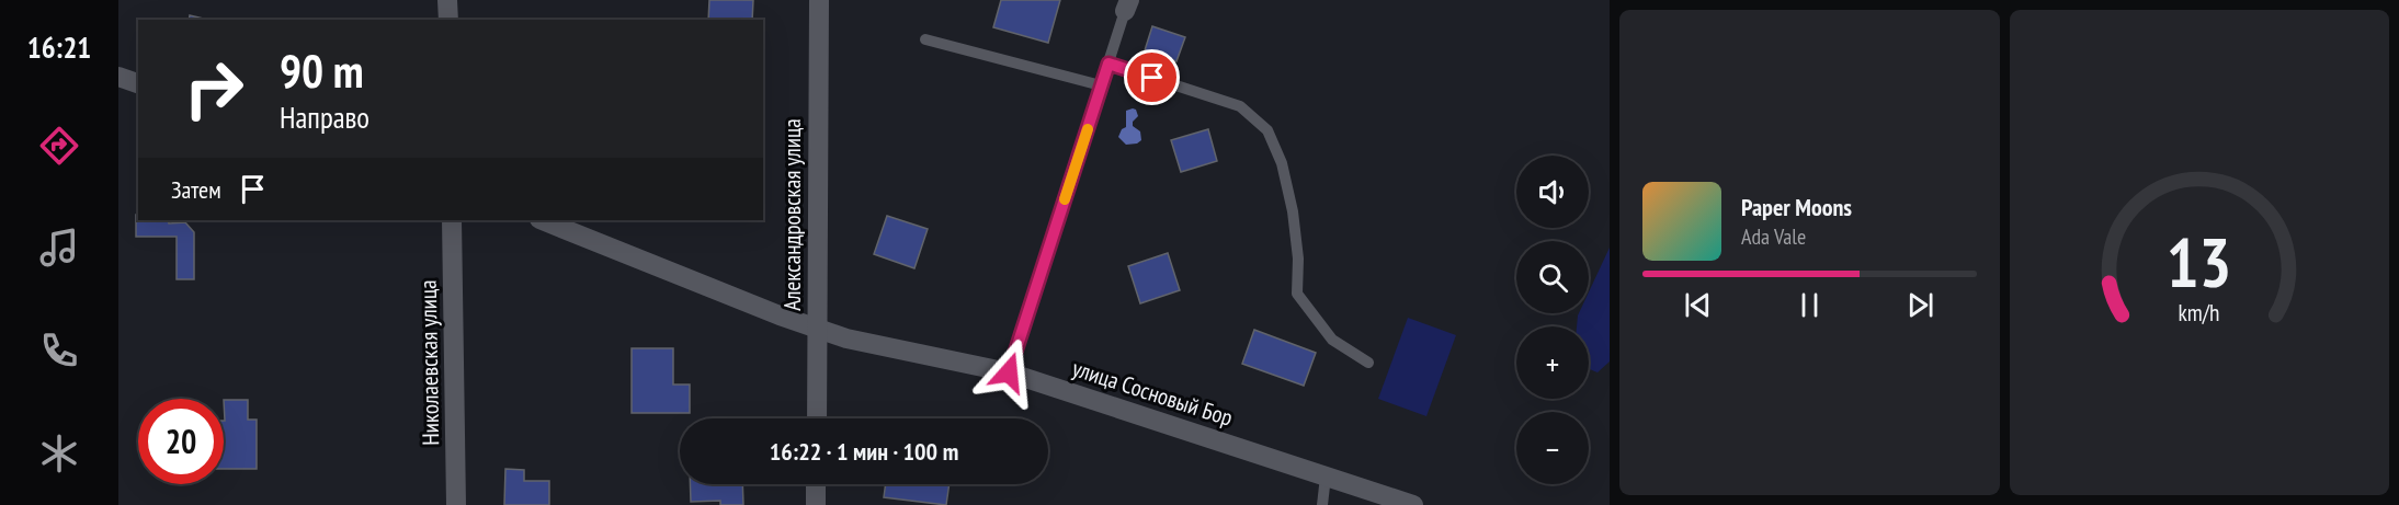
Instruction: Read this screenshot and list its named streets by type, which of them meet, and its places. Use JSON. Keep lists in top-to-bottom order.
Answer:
{
  "streets": {
    "street": ["Александровская улица", "Николаевская улица", "улица Сосновый Бор"]
  },
  "crossings": [
    ["Александровская улица", "улица Сосновый Бор"]
  ],
  "page": {
    "tabs": "16:21",
    "turn": ["90 m", "Направо"],
    "map_buttons": ["+", "−"],
    "then": "Затем",
    "song": ["Paper Moons", "Ada Vale"],
    "limit": "20",
    "trip": "16:22 · 1 мин · 100 m",
    "gauge": ["13", "km/h"]
  }
}
